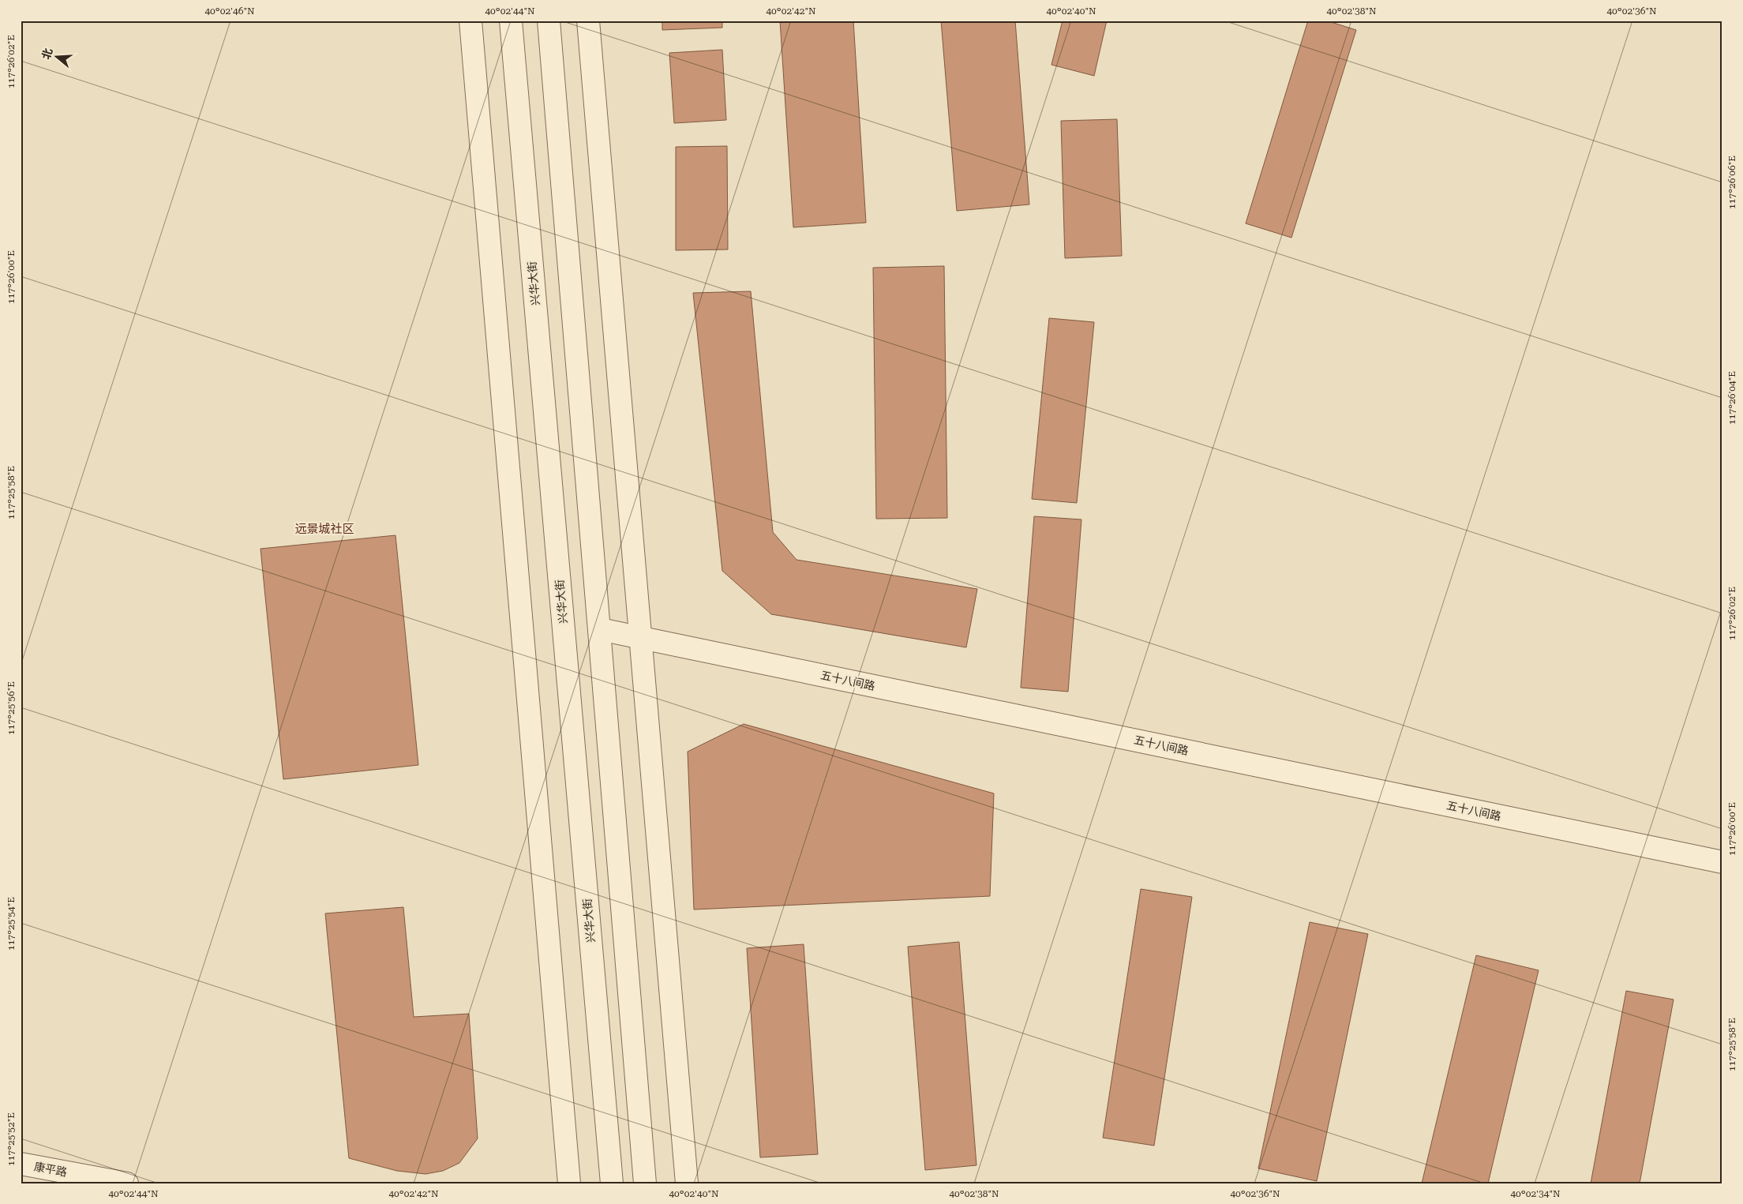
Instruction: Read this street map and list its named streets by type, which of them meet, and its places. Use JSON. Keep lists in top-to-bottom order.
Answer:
{
  "streets": {
    "street": ["兴华大街", "五十八间路", "康平路"]
  },
  "districts": ["远景城社区"],
  "north": "left",
  "coordinates": [
    "40°02'46\"N",
    "40°02'44\"N",
    "40°02'42\"N",
    "40°02'40\"N",
    "40°02'38\"N",
    "40°02'36\"N",
    "117°26'02\"E",
    "117°26'06\"E",
    "117°26'00\"E",
    "117°26'04\"E",
    "117°25'58\"E",
    "117°25'56\"E",
    "117°25'54\"E",
    "117°25'52\"E",
    "40°02'34\"N"
  ]
}
